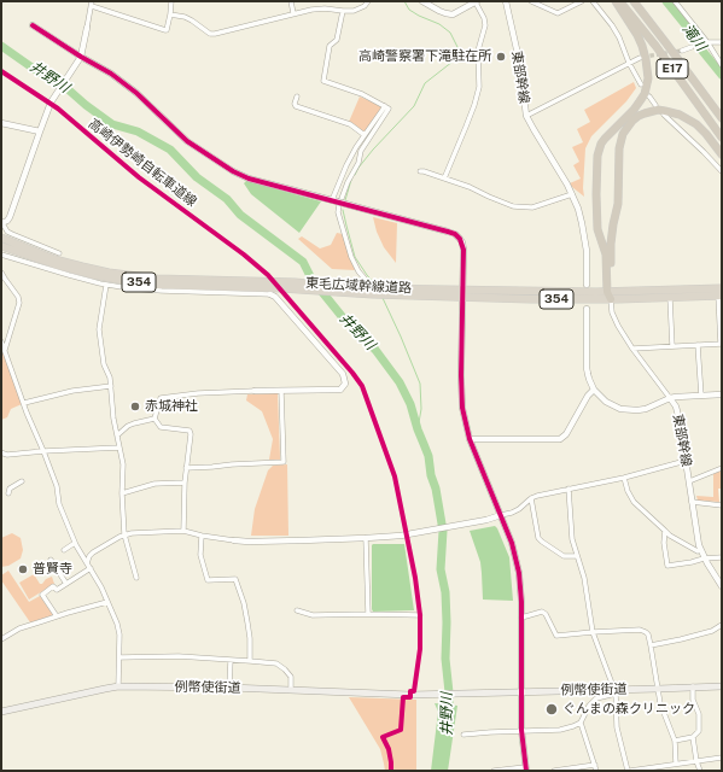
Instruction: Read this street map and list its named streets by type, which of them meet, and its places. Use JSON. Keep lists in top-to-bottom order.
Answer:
{
  "streets": {
    "highway": ["E17", "354", "東毛広域幹線道路"],
    "main road": ["例幣使街道"],
    "street": ["東部幹線"],
    "cycle path": ["高崎伊勢崎自転車道線"]
  },
  "water": ["滝川", "井野川"],
  "places": [
    "高崎警察署下滝駐在所",
    "赤城神社",
    "普賢寺",
    "ぐんまの森クリニック"
  ]
}
